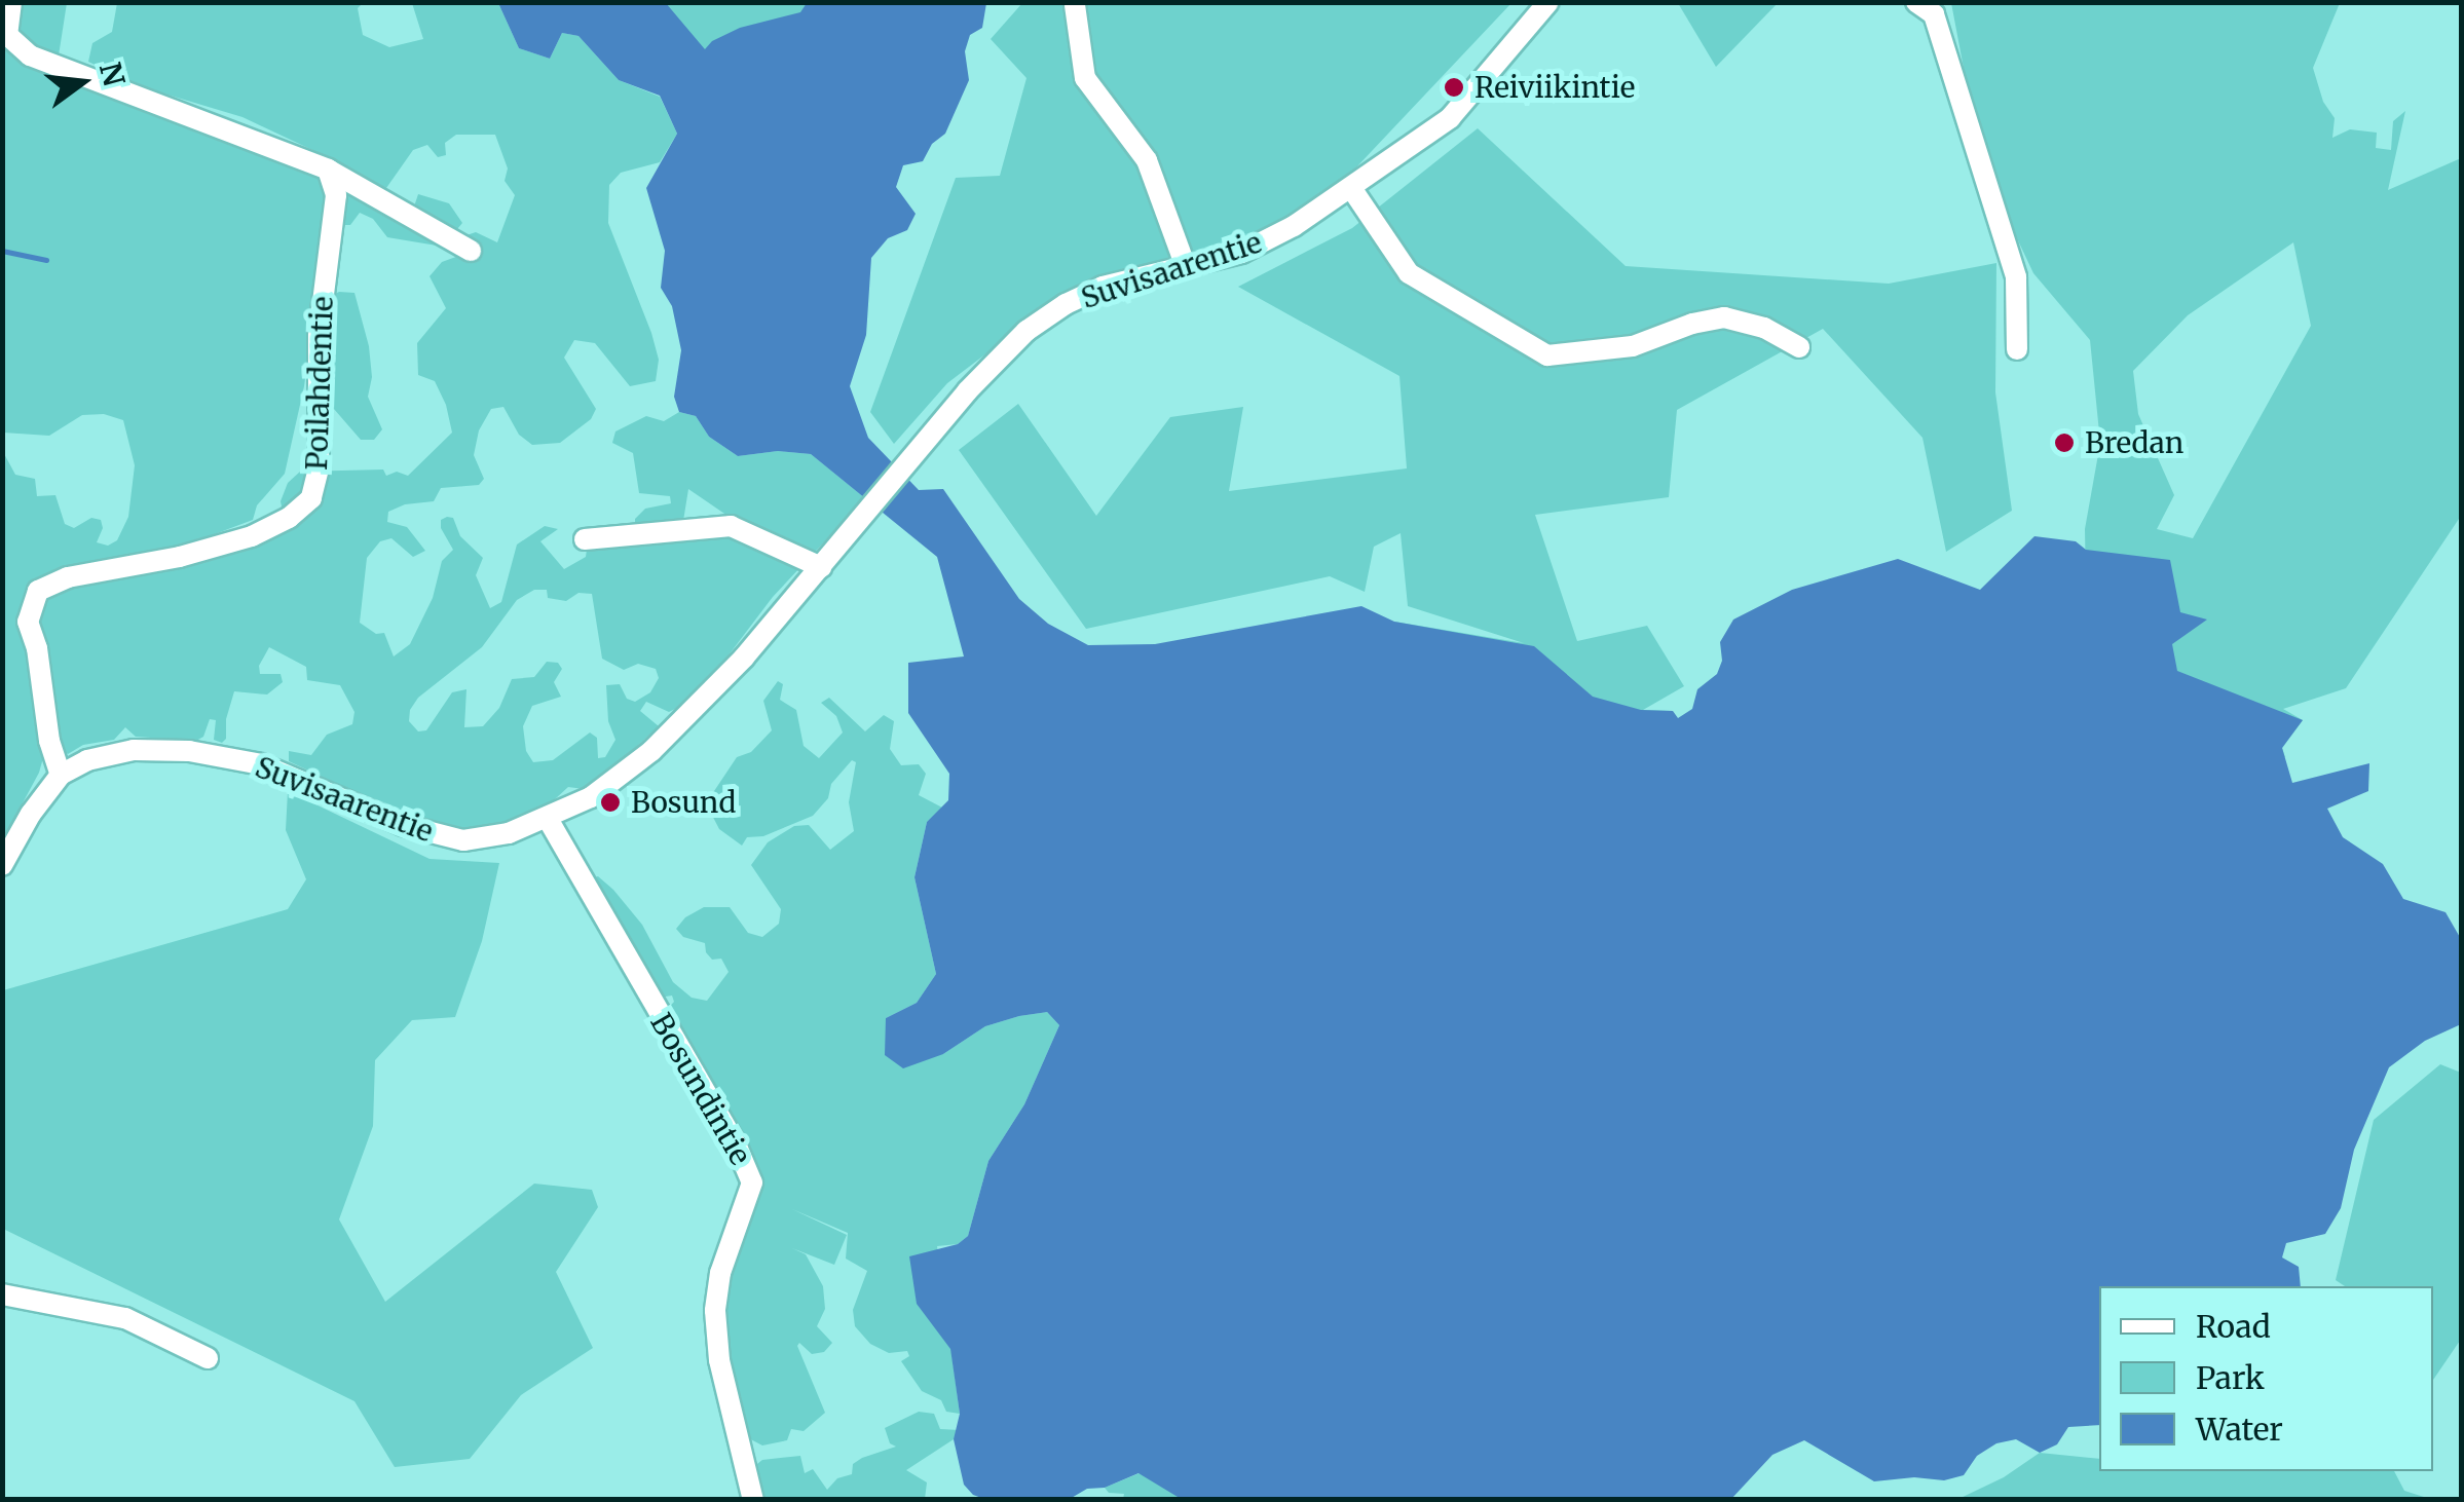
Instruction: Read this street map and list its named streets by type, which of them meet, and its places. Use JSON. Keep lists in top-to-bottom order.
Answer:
{
  "streets": {
    "street": ["Suvisaarentie", "Poilahdentie", "Bosundintie"]
  },
  "crossings": [
    ["Suvisaarentie", "Poilahdentie"],
    ["Suvisaarentie", "Bosundintie"]
  ],
  "places": ["Reiviikintie", "Bredan", "Bosund"],
  "legend": ["Road", "Park", "Water"],
  "north": "right"
}
